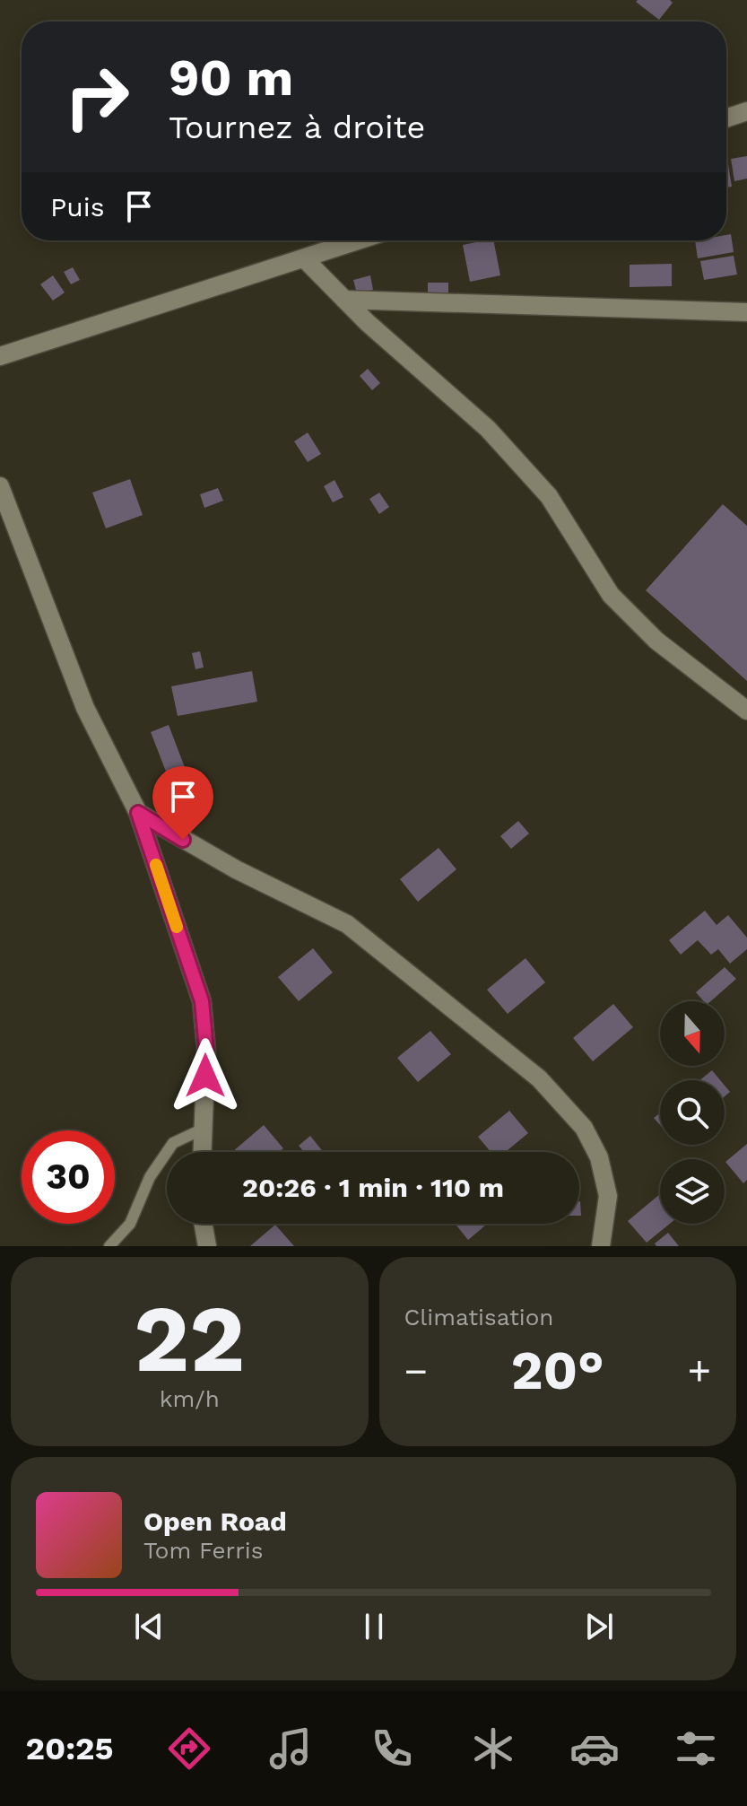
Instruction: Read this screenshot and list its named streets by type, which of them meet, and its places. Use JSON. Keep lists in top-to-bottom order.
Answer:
{
  "north": "bottom",
  "page": {
    "turn": ["90 m", "Tournez à droite"],
    "then": "Puis",
    "limit": "30",
    "trip": "20:26 · 1 min · 110 m",
    "tile": [
      ["22", "km/h"],
      "Climatisation"
    ],
    "heat": ["−", "20°", "+"],
    "song": ["Open Road", "Tom Ferris"],
    "tabs": "20:25"
  }
}
